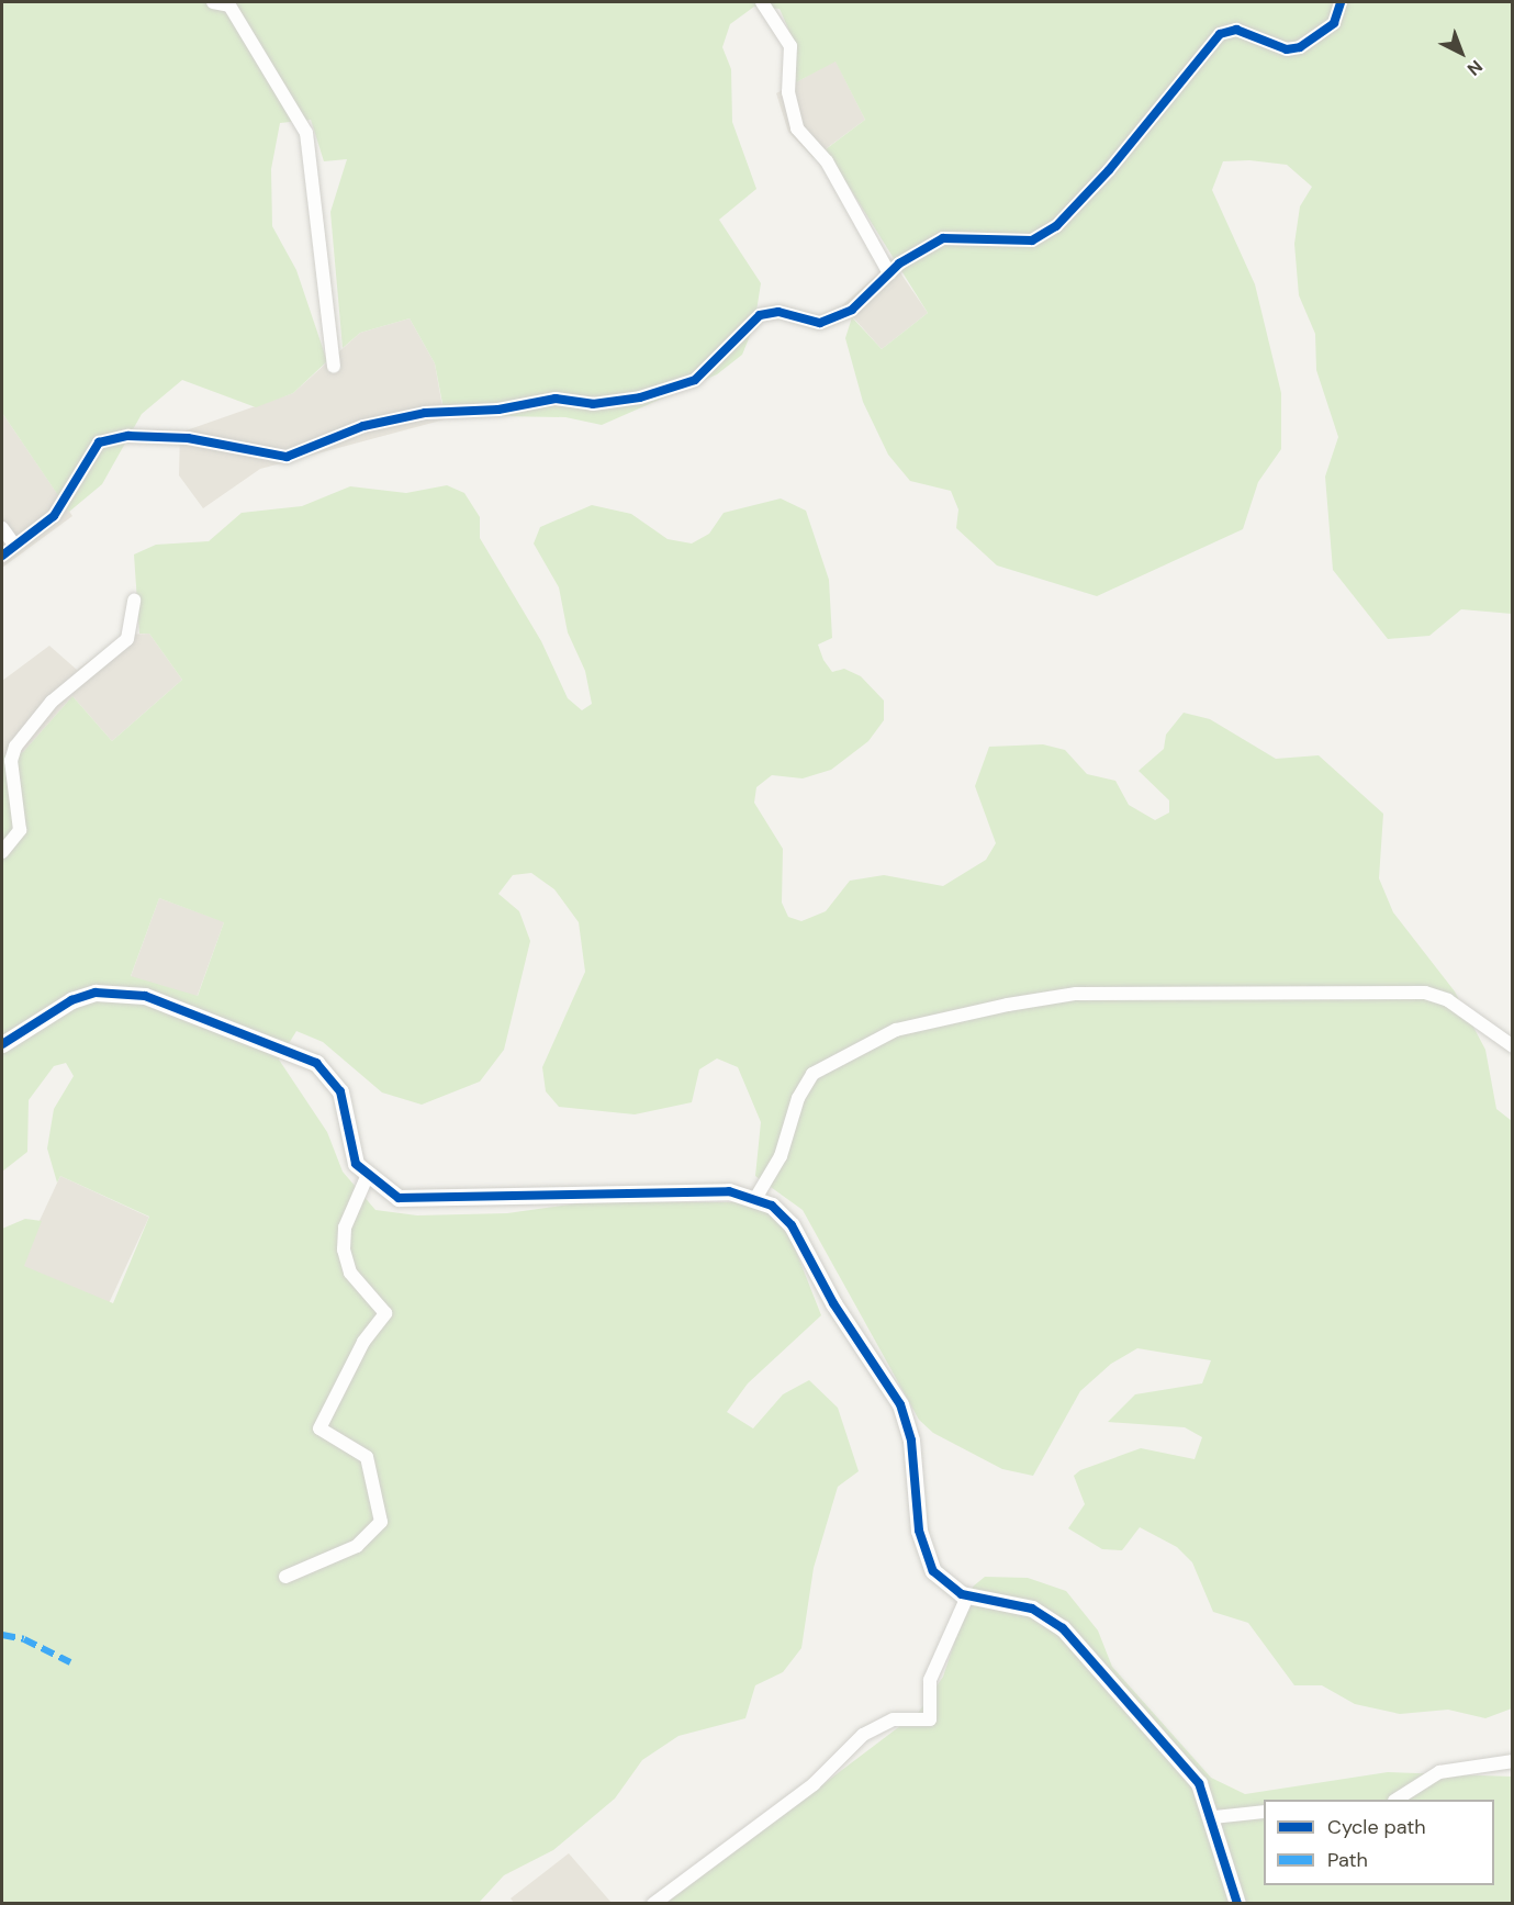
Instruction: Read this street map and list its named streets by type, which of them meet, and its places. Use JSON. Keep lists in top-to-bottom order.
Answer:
{
  "legend": ["Cycle path", "Path"],
  "north": "bottom right"
}
